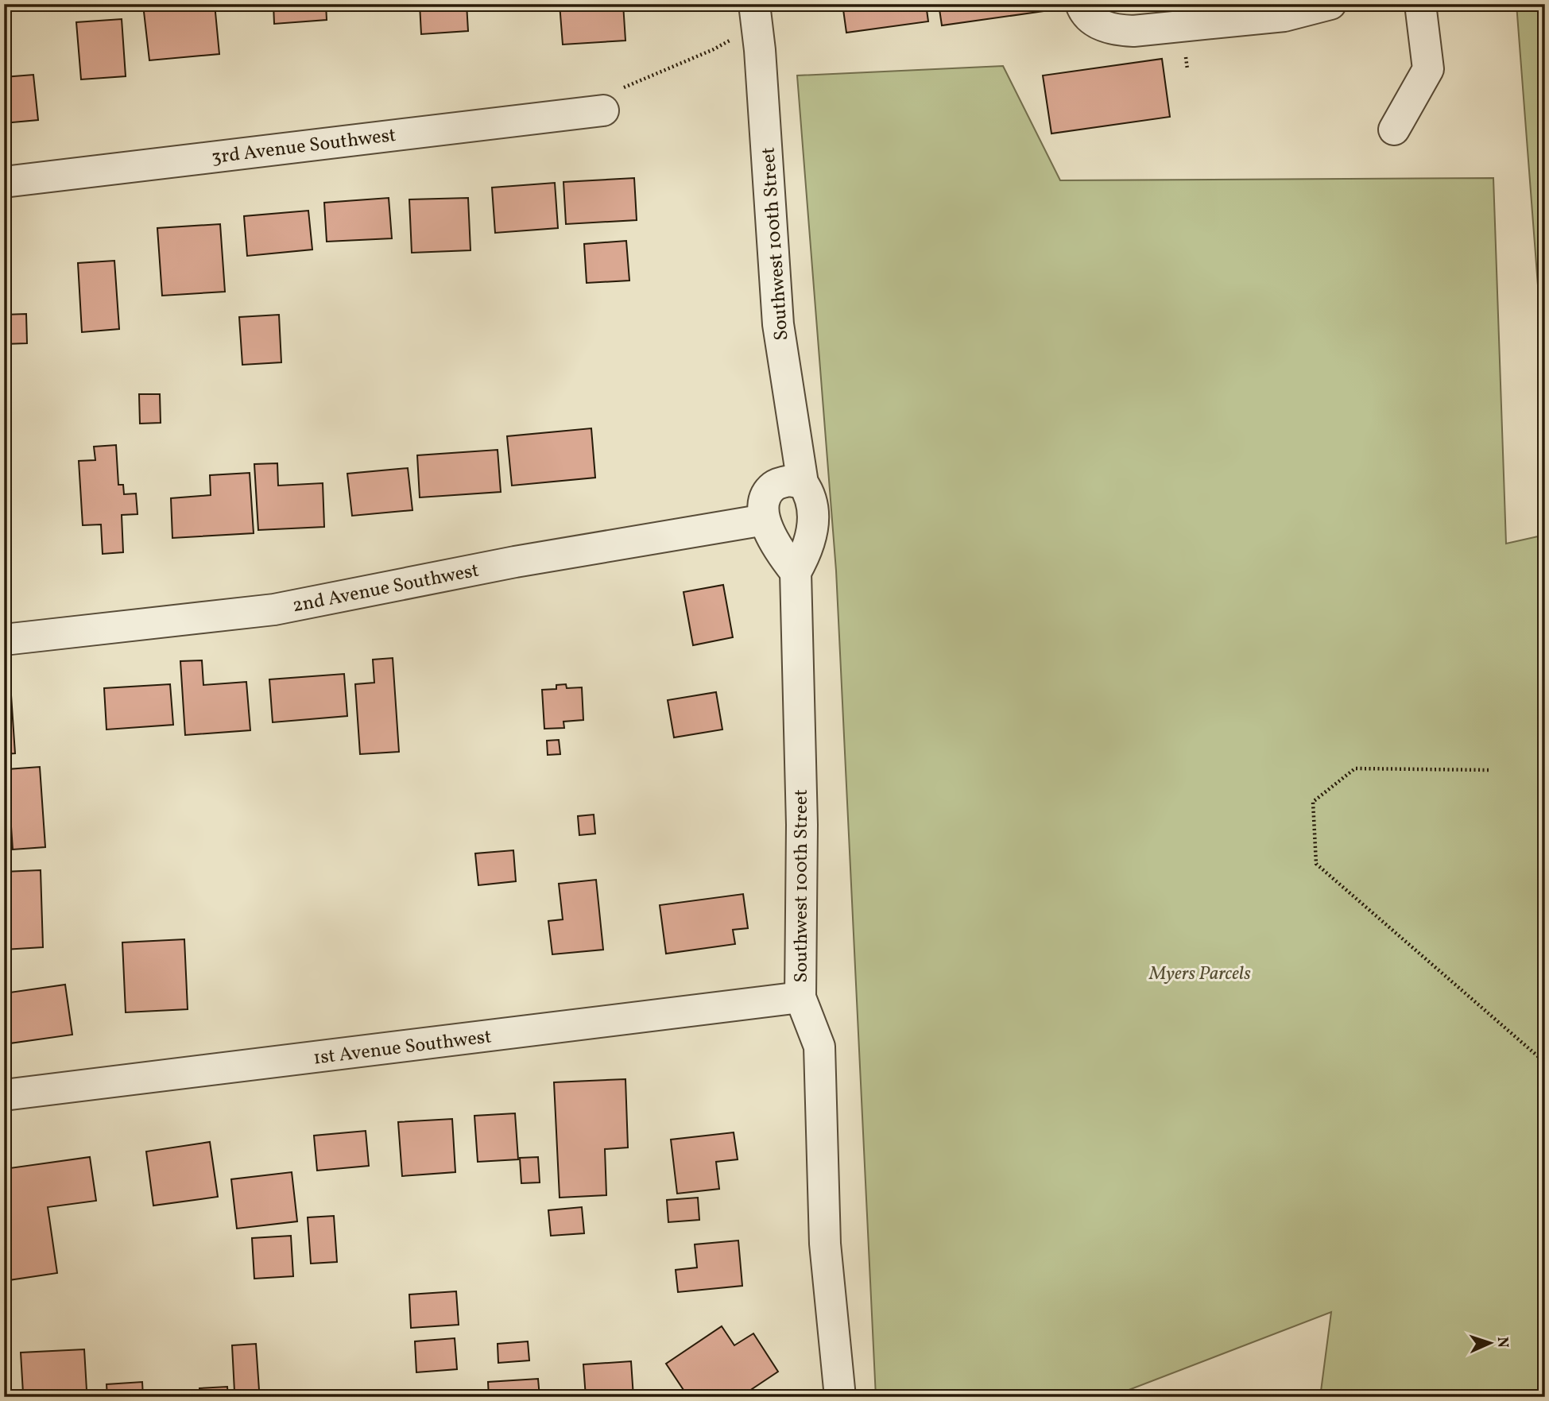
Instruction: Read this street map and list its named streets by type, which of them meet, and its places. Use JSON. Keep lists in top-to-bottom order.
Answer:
{
  "streets": {
    "street": [
      "3rd Avenue Southwest",
      "Southwest 100th Street",
      "2nd Avenue Southwest",
      "1st Avenue Southwest"
    ]
  },
  "crossings": [
    ["Southwest 100th Street", "1st Avenue Southwest"]
  ],
  "parks": ["Myers Parcels"],
  "north": "right"
}
